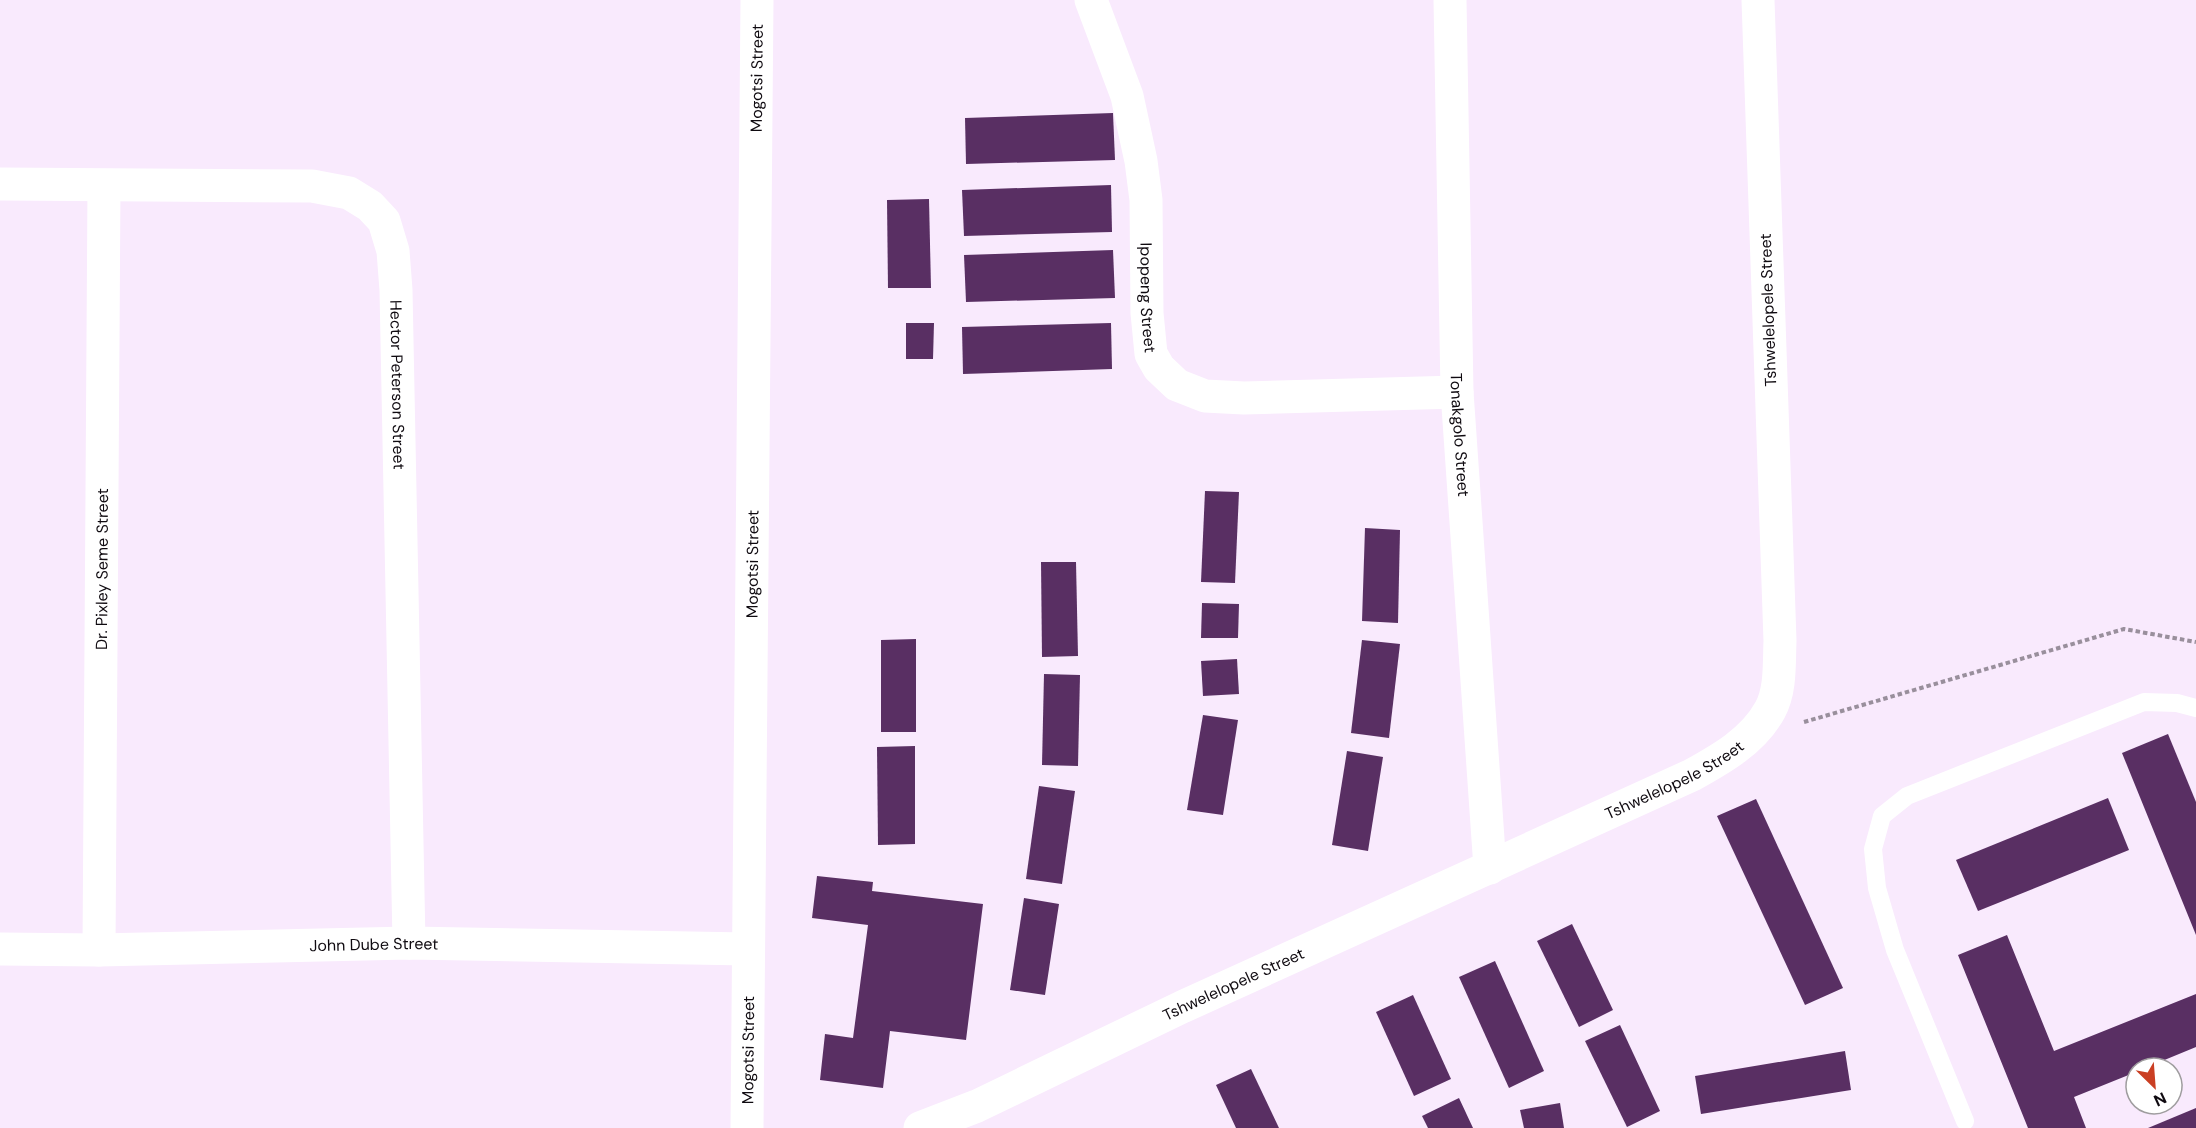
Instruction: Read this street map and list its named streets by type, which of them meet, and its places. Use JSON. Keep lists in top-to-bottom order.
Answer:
{
  "streets": {
    "street": [
      "Mogotsi Street",
      "Ipopeng Street",
      "Tshwelelopele Street",
      "Hector Peterson Street",
      "Tonakgolo Street",
      "Dr. Pixley Seme Street",
      "John Dube Street"
    ]
  },
  "crossings": [
    ["Mogotsi Street", "John Dube Street"],
    ["Ipopeng Street", "Tonakgolo Street"],
    ["Tshwelelopele Street", "Tonakgolo Street"],
    ["Hector Peterson Street", "Dr. Pixley Seme Street"],
    ["Hector Peterson Street", "John Dube Street"],
    ["Dr. Pixley Seme Street", "John Dube Street"]
  ],
  "north": "bottom right"
}
